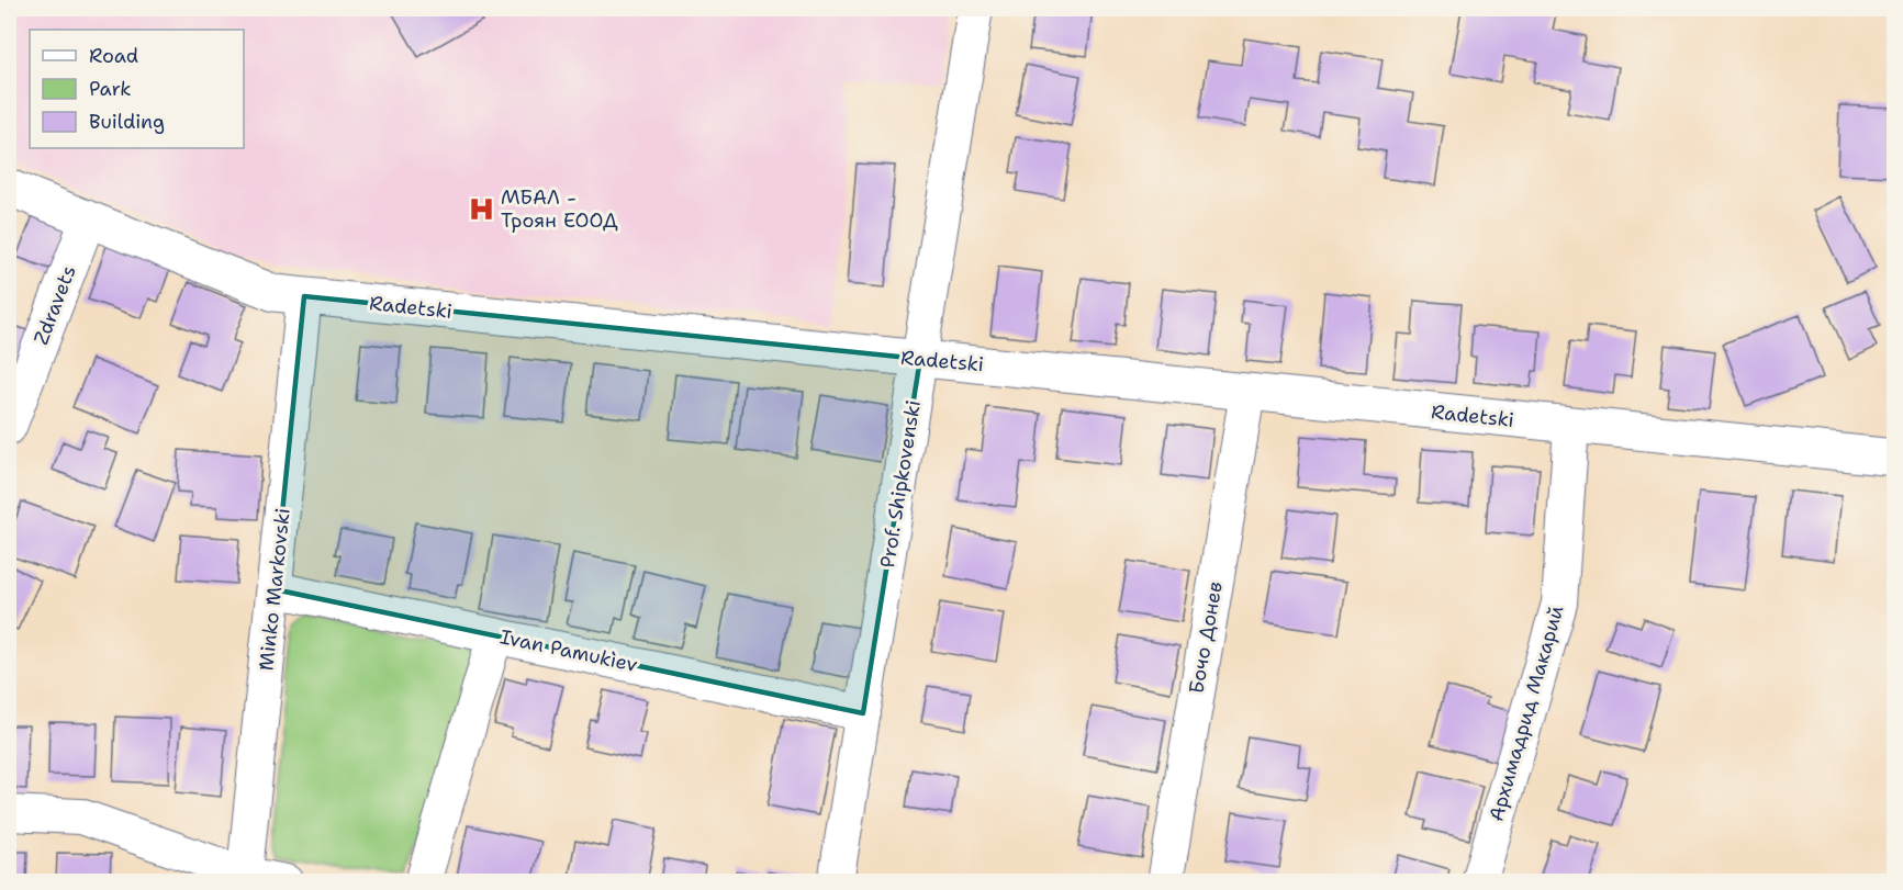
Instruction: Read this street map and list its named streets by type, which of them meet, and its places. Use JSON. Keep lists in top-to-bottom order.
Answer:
{
  "streets": {
    "street": [
      "Zdravets",
      "Radetski",
      "Prof. Shipkovenski",
      "Minko Markovski",
      "Бочо Донев",
      "Ivan Pamukìev",
      "Архимадрид Макарий"
    ]
  },
  "crossings": [
    ["Zdravets", "Radetski"],
    ["Radetski", "Prof. Shipkovenski"],
    ["Radetski", "Minko Markovski"],
    ["Radetski", "Бочо Донев"],
    ["Radetski", "Архимадрид Макарий"],
    ["Prof. Shipkovenski", "Ivan Pamukìev"],
    ["Minko Markovski", "Ivan Pamukìev"]
  ],
  "places": {
    "hospital": ["МБАЛ - Троян ЕООД"]
  },
  "legend": ["Road", "Park", "Building"]
}
